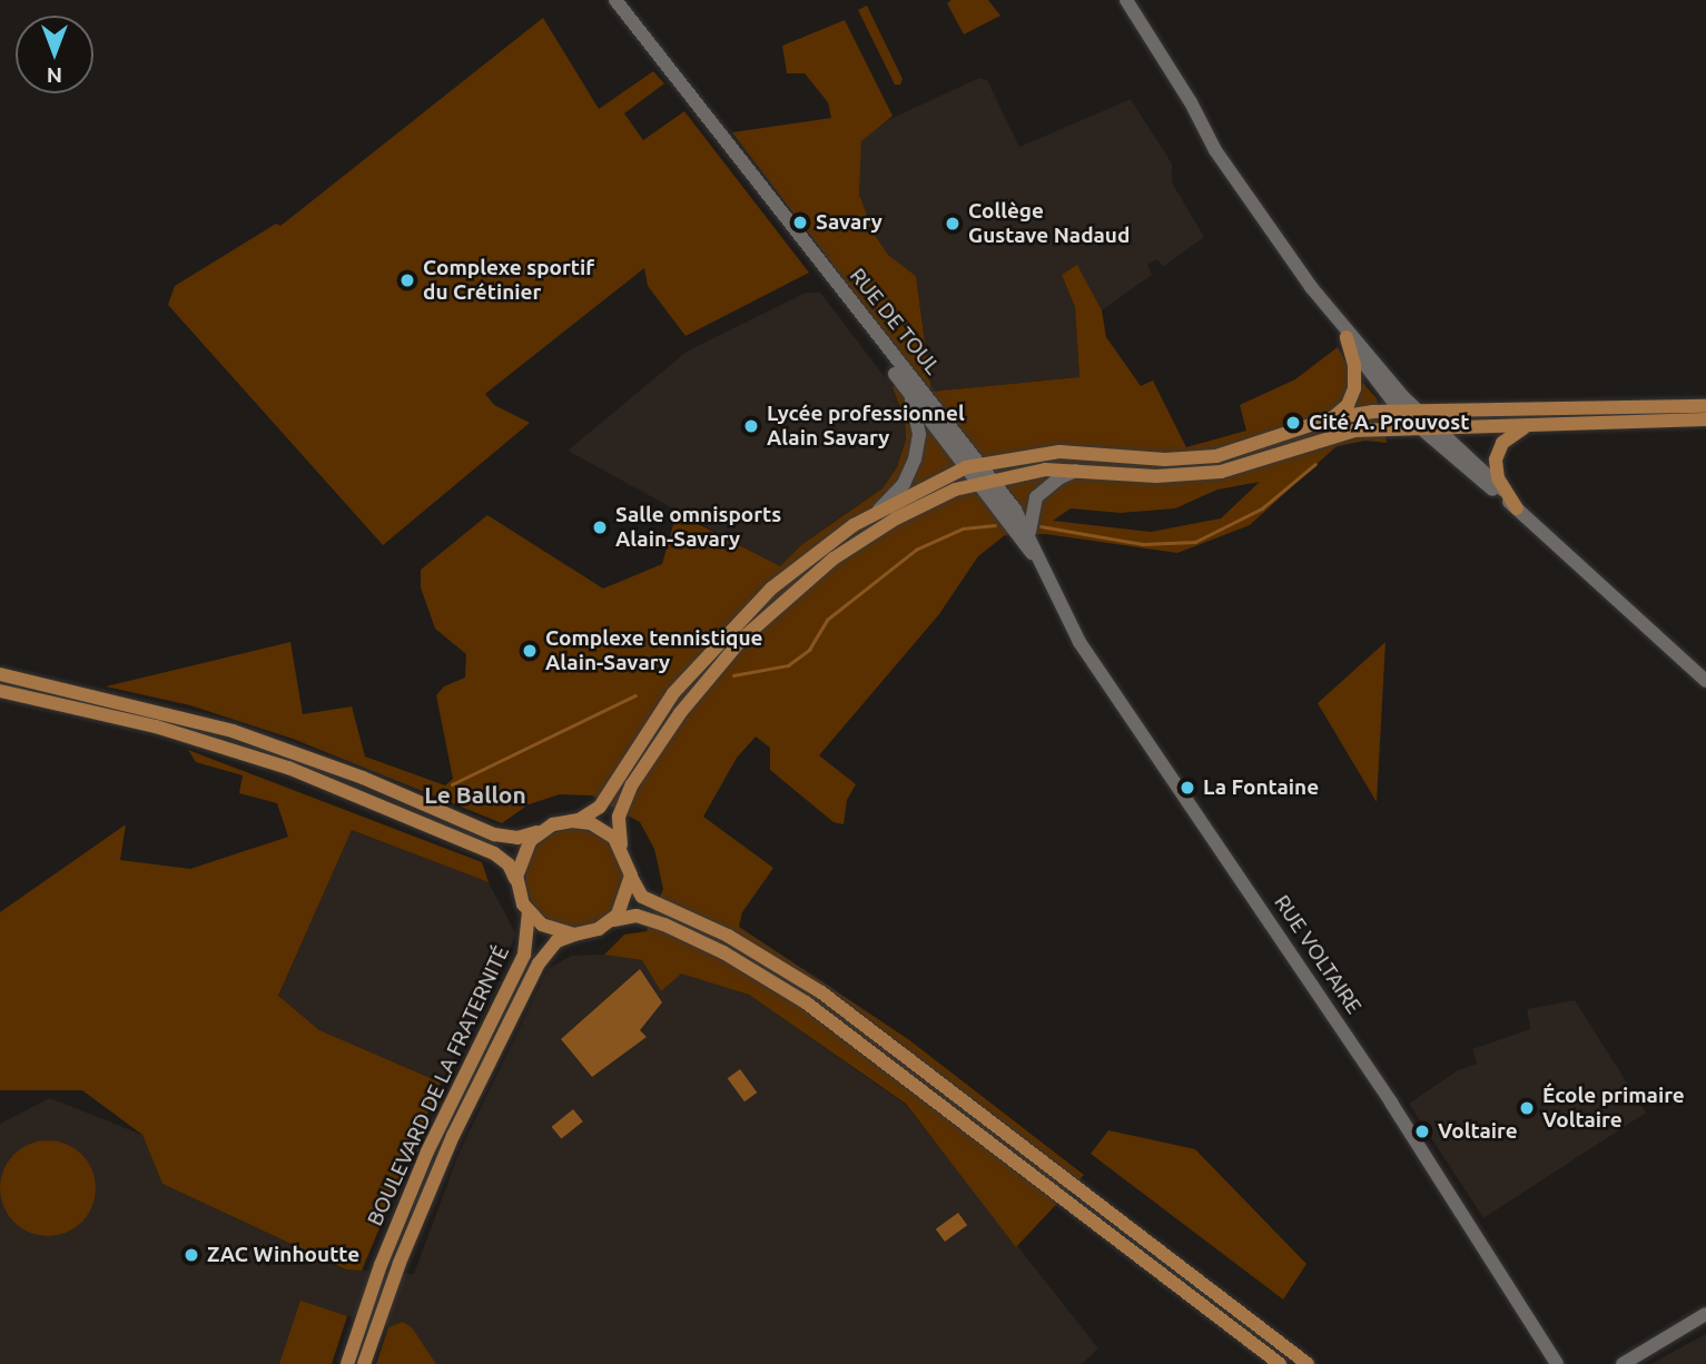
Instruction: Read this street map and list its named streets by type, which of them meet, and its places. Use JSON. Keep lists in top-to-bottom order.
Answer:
{
  "streets": {
    "main road": ["BOULEVARD DE LA FRATERNITÉ"],
    "street": ["RUE DE TOUL", "RUE VOLTAIRE"]
  },
  "crossings": [
    ["RUE DE TOUL", "RUE VOLTAIRE"]
  ],
  "districts": ["Le Ballon"],
  "places": [
    "Savary",
    "Collège Gustave Nadaud",
    "Complexe sportif du Crétinier",
    "Cité A. Prouvost",
    "Lycée professionnel Alain Savary",
    "Salle omnisports Alain-Savary",
    "Complexe tennistique Alain-Savary",
    "La Fontaine",
    "École primaire Voltaire",
    "Voltaire",
    "ZAC Winhoutte"
  ],
  "north": "bottom"
}
